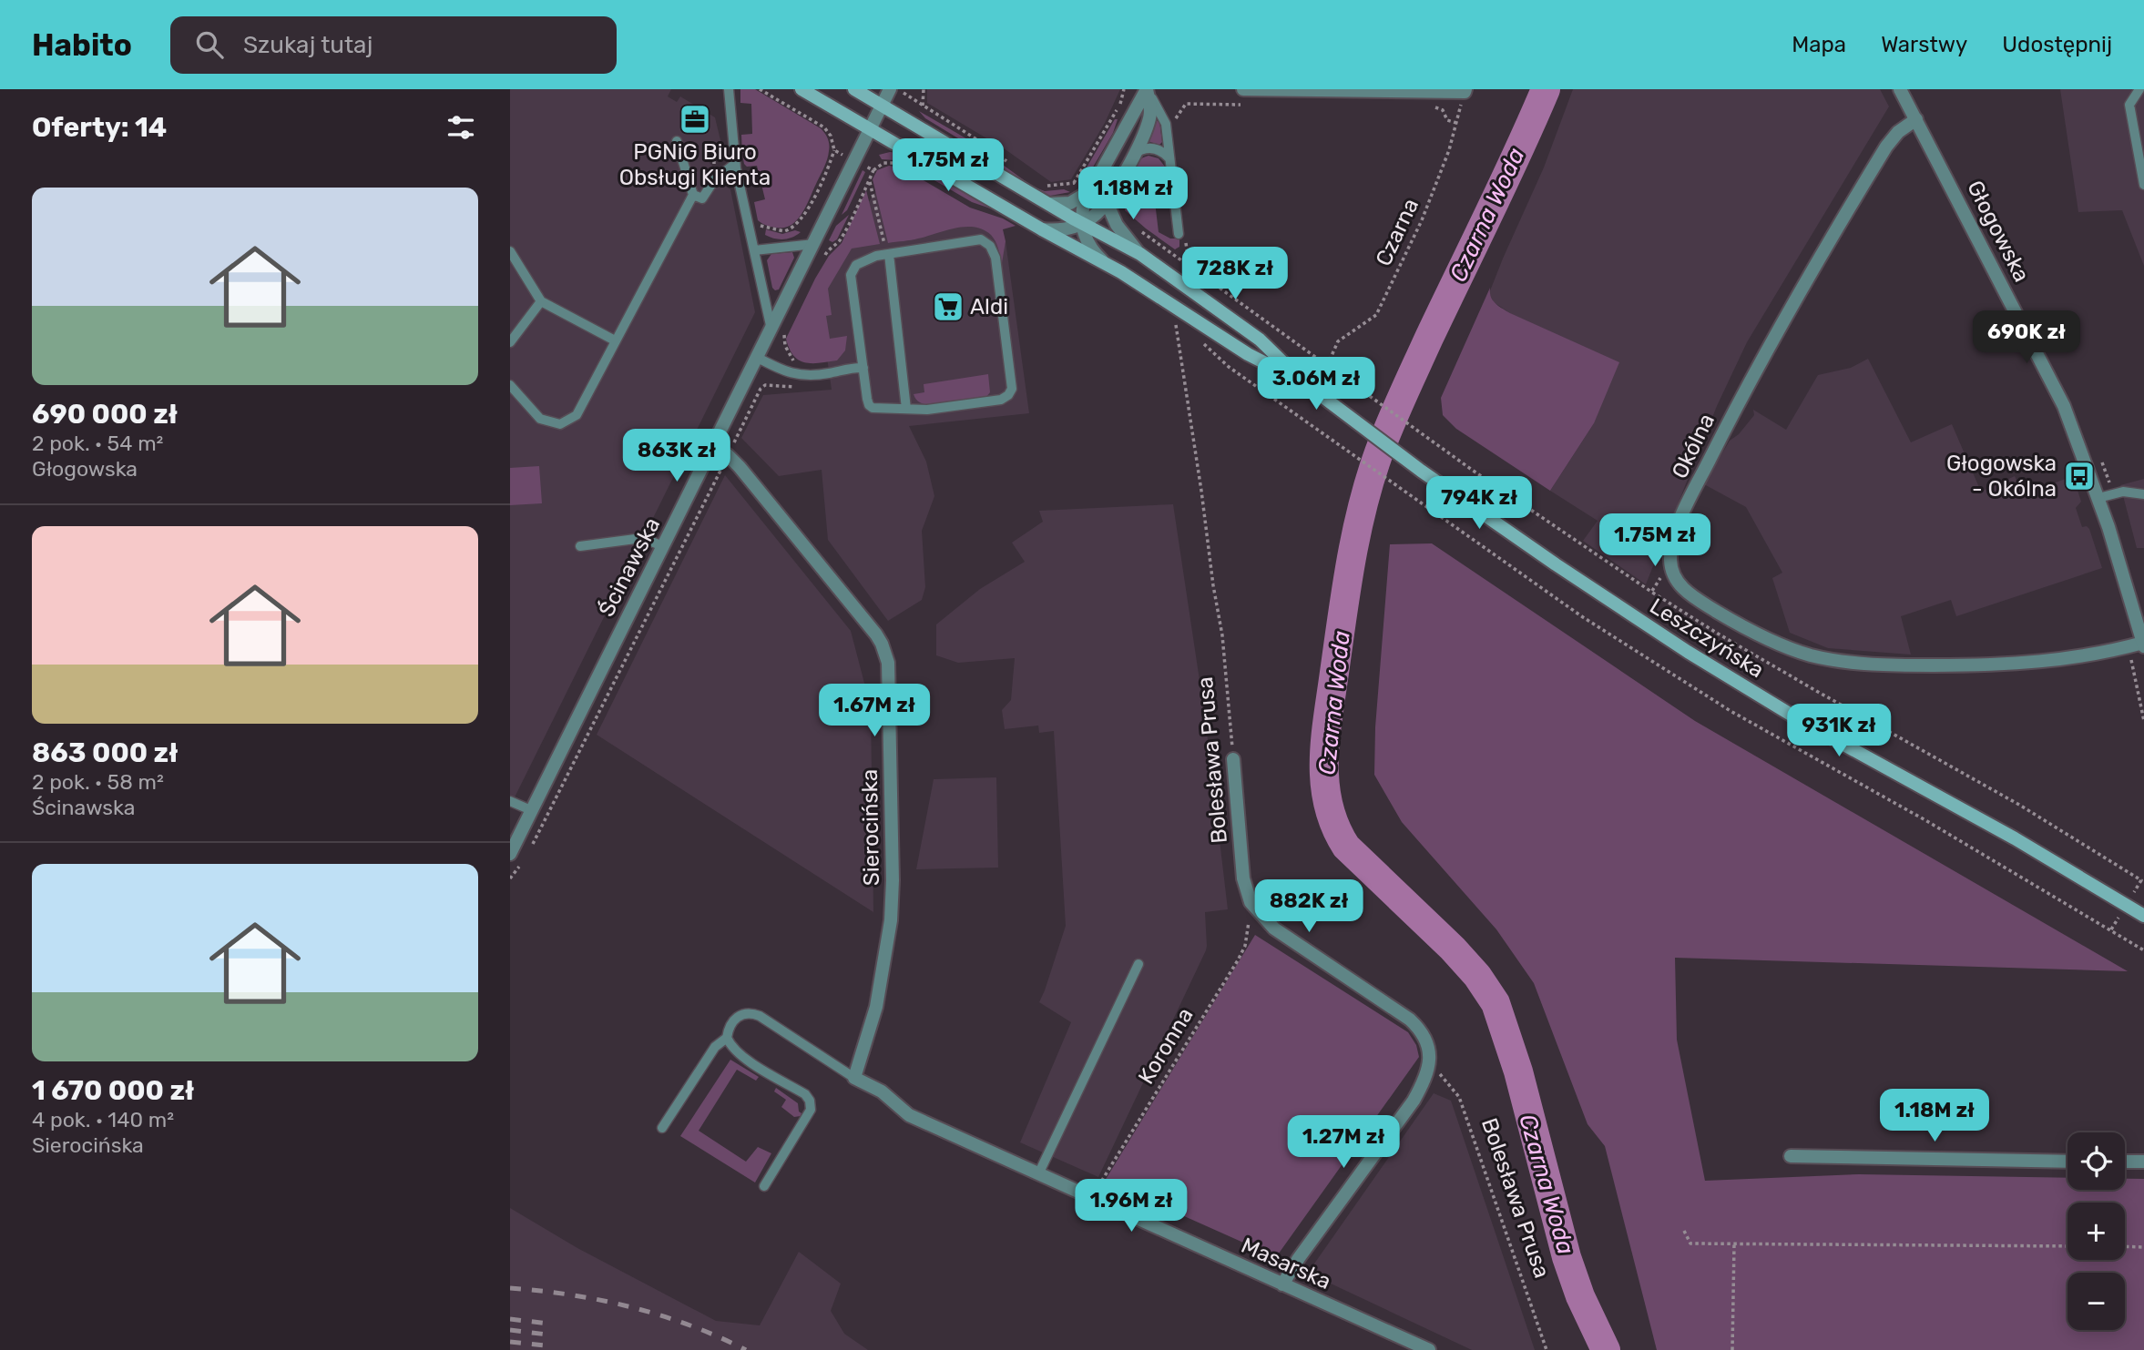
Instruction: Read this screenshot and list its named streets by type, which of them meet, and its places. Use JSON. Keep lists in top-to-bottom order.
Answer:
{
  "streets": {
    "main road": ["Leszczyńska"],
    "street": [
      "Głogowska",
      "Okólna",
      "Ścinawska",
      "Bolesława Prusa",
      "Sierocińska",
      "Masarska"
    ],
    "path": ["Czarna", "Koronna"]
  },
  "crossings": [
    ["Głogowska", "Okólna"],
    ["Ścinawska", "Leszczyńska"],
    ["Ścinawska", "Sierocińska"],
    ["Bolesława Prusa", "Koronna"],
    ["Sierocińska", "Masarska"],
    ["Koronna", "Masarska"]
  ],
  "water": ["Czarna Woda"],
  "places": {
    "office": ["PGNiG Biuro Obsługi Klienta"],
    "supermarket": ["Aldi"],
    "bus stop": ["Głogowska - Okólna"]
  },
  "page": {
    "header": "Habito",
    "search": "Szukaj tutaj",
    "nav": ["Mapa", "Warstwy", "Udostępnij"],
    "heading": "Oferty: 14",
    "price": [
      "1.75M zł",
      "1.18M zł",
      "728K zł",
      "690K zł",
      "3.06M zł",
      "863K zł",
      "794K zł",
      "1.75M zł",
      "1.67M zł",
      "931K zł",
      "882K zł",
      "1.18M zł",
      "1.27M zł",
      "1.96M zł"
    ],
    "list": [
      {
        "name": "690 000 zł",
        "note": "2 pok. · 54 m² · Głogowska"
      },
      {
        "name": "863 000 zł",
        "note": "2 pok. · 58 m² · Ścinawska"
      },
      {
        "name": "1 670 000 zł",
        "note": "4 pok. · 140 m² · Sierocińska"
      }
    ],
    "map_buttons": ["+", "−"]
  }
}
